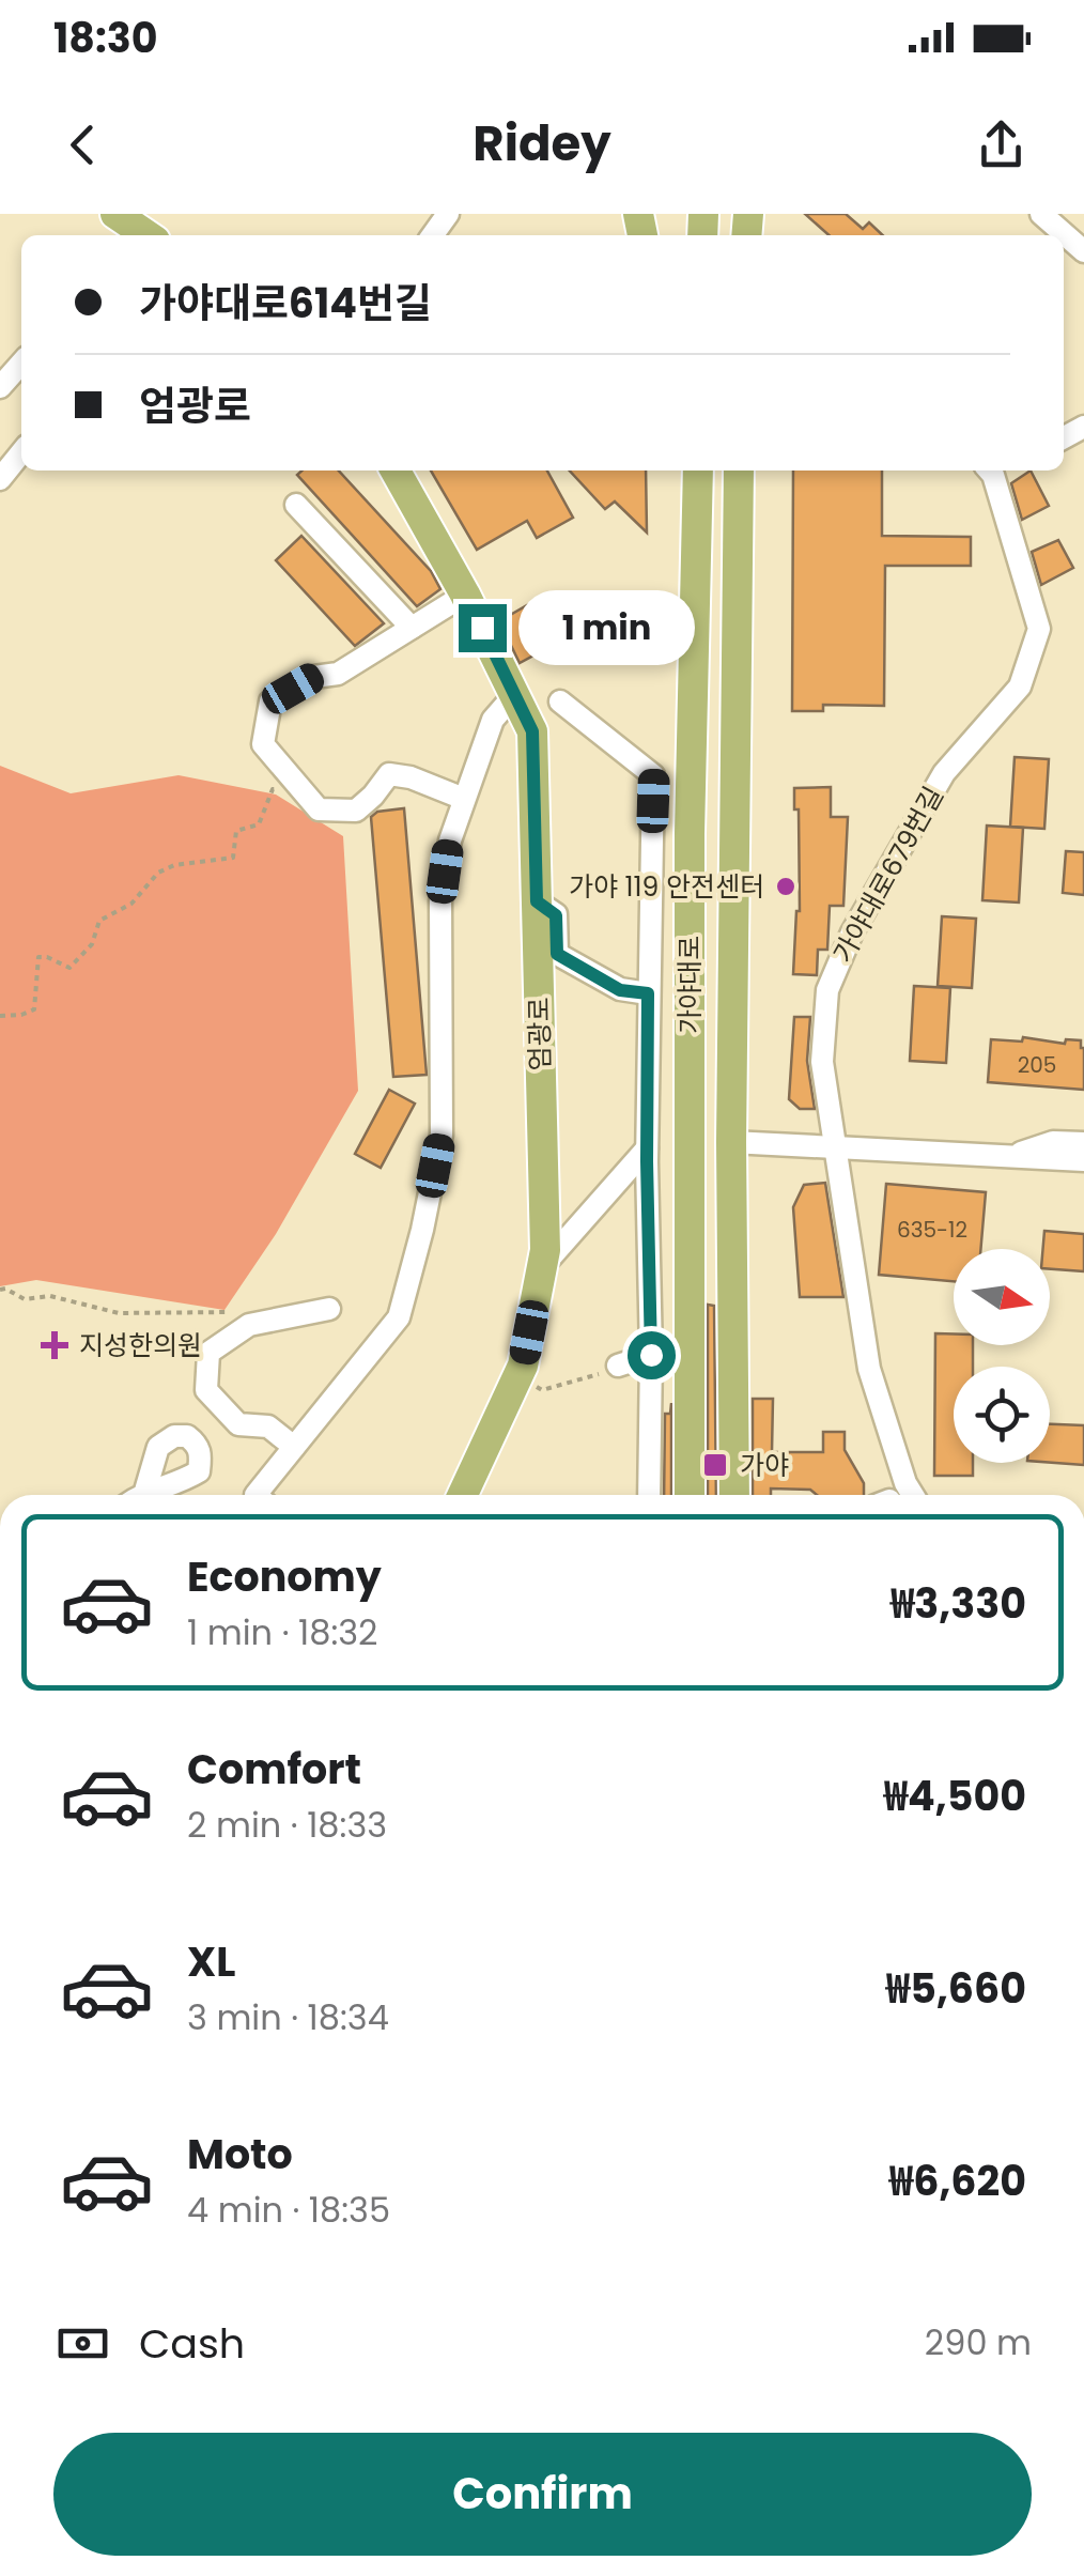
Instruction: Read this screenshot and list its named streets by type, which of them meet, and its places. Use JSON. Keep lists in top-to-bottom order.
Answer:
{
  "streets": {
    "main road": ["가야대로", "엄광로"],
    "street": ["가야대로679번길"]
  },
  "places": {
    "other": ["가야 119 안전센터"],
    "health": ["지성한의원"],
    "transit": ["가야"]
  },
  "house_numbers": ["205", "635-12"],
  "north": "right",
  "page": {
    "status": "18:30",
    "header": "Ridey",
    "banner": ["가야대로614번길", "엄광로"],
    "bubble": "1 min",
    "list": [
      {
        "name": "Economy",
        "note": "1 min · 18:32",
        "value": "₩3,330"
      },
      {
        "name": "Comfort",
        "note": "2 min · 18:33",
        "value": "₩4,500"
      },
      {
        "name": "XL",
        "note": "3 min · 18:34",
        "value": "₩5,660"
      },
      {
        "name": "Moto",
        "note": "4 min · 18:35",
        "value": "₩6,620"
      }
    ],
    "pay": ["Cash", "290 m"],
    "buttons": "Confirm"
  }
}
